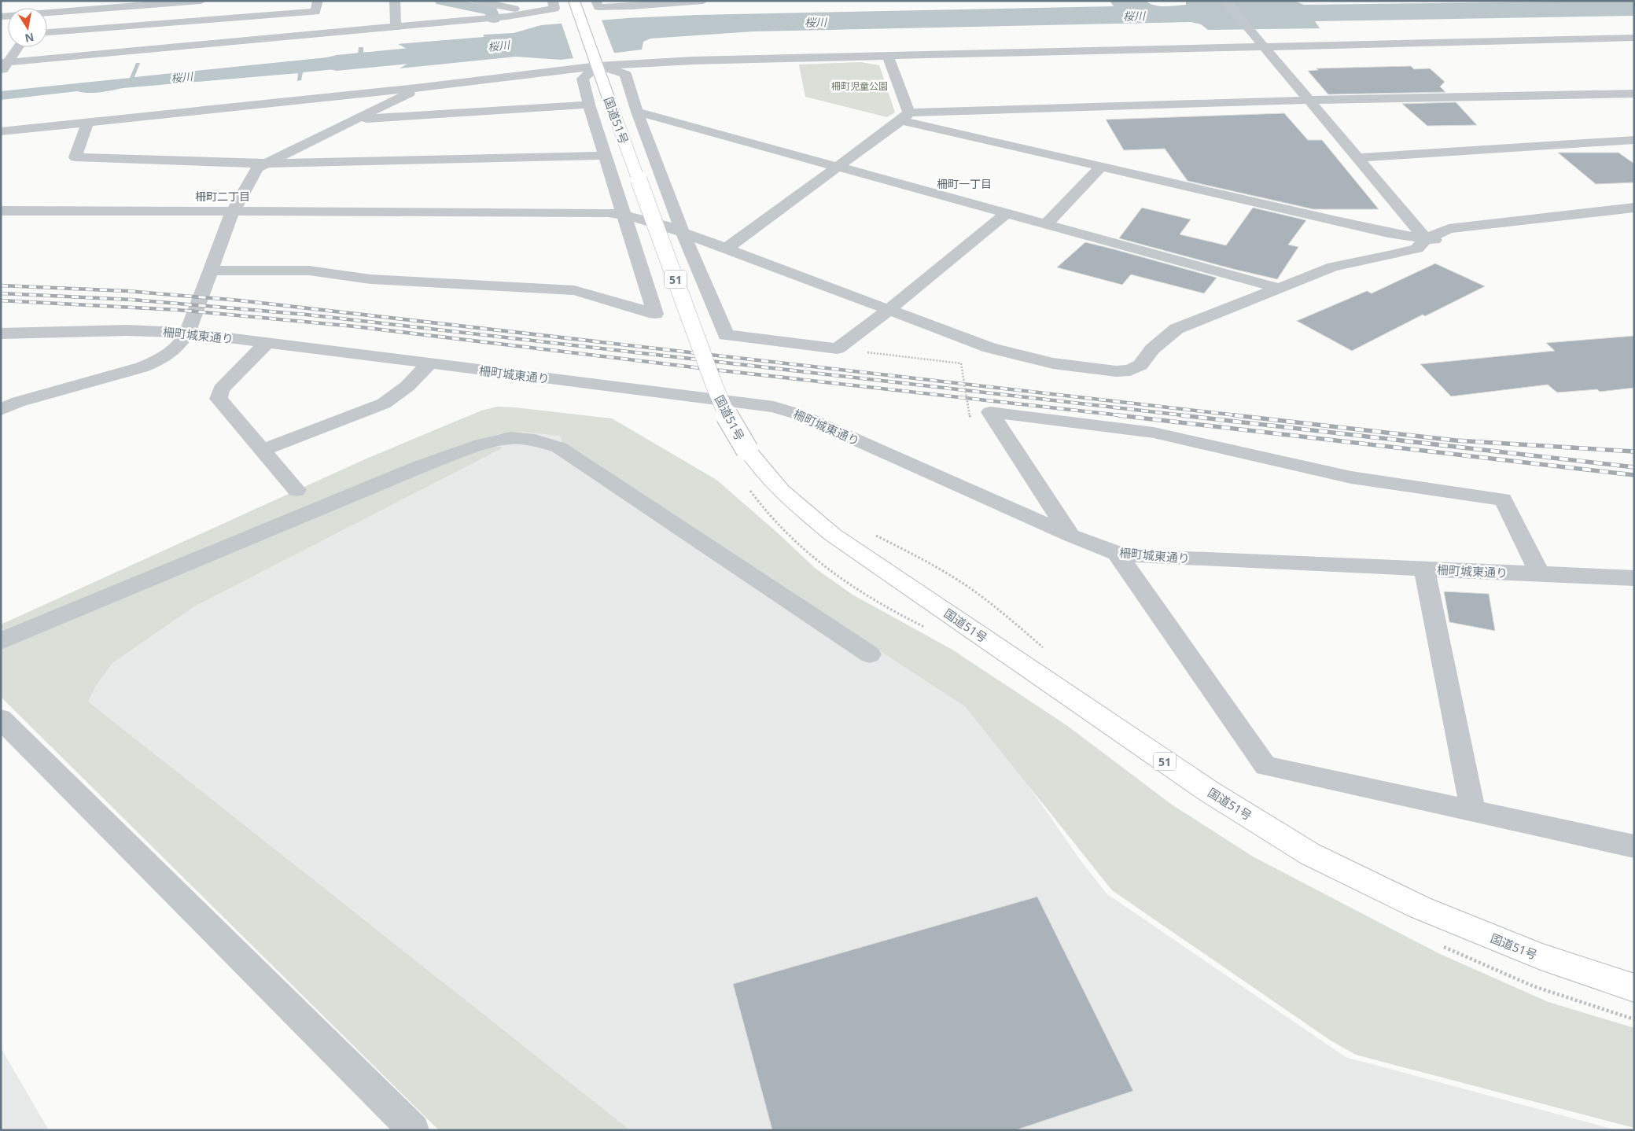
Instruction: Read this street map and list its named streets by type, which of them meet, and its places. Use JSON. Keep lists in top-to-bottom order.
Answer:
{
  "streets": {
    "highway": ["国道51号", "51"],
    "street": ["柵町城東通り"]
  },
  "districts": ["柵町一丁目", "柵町二丁目"],
  "water": ["桜川"],
  "parks": ["柵町児童公園"],
  "north": "bottom"
}
